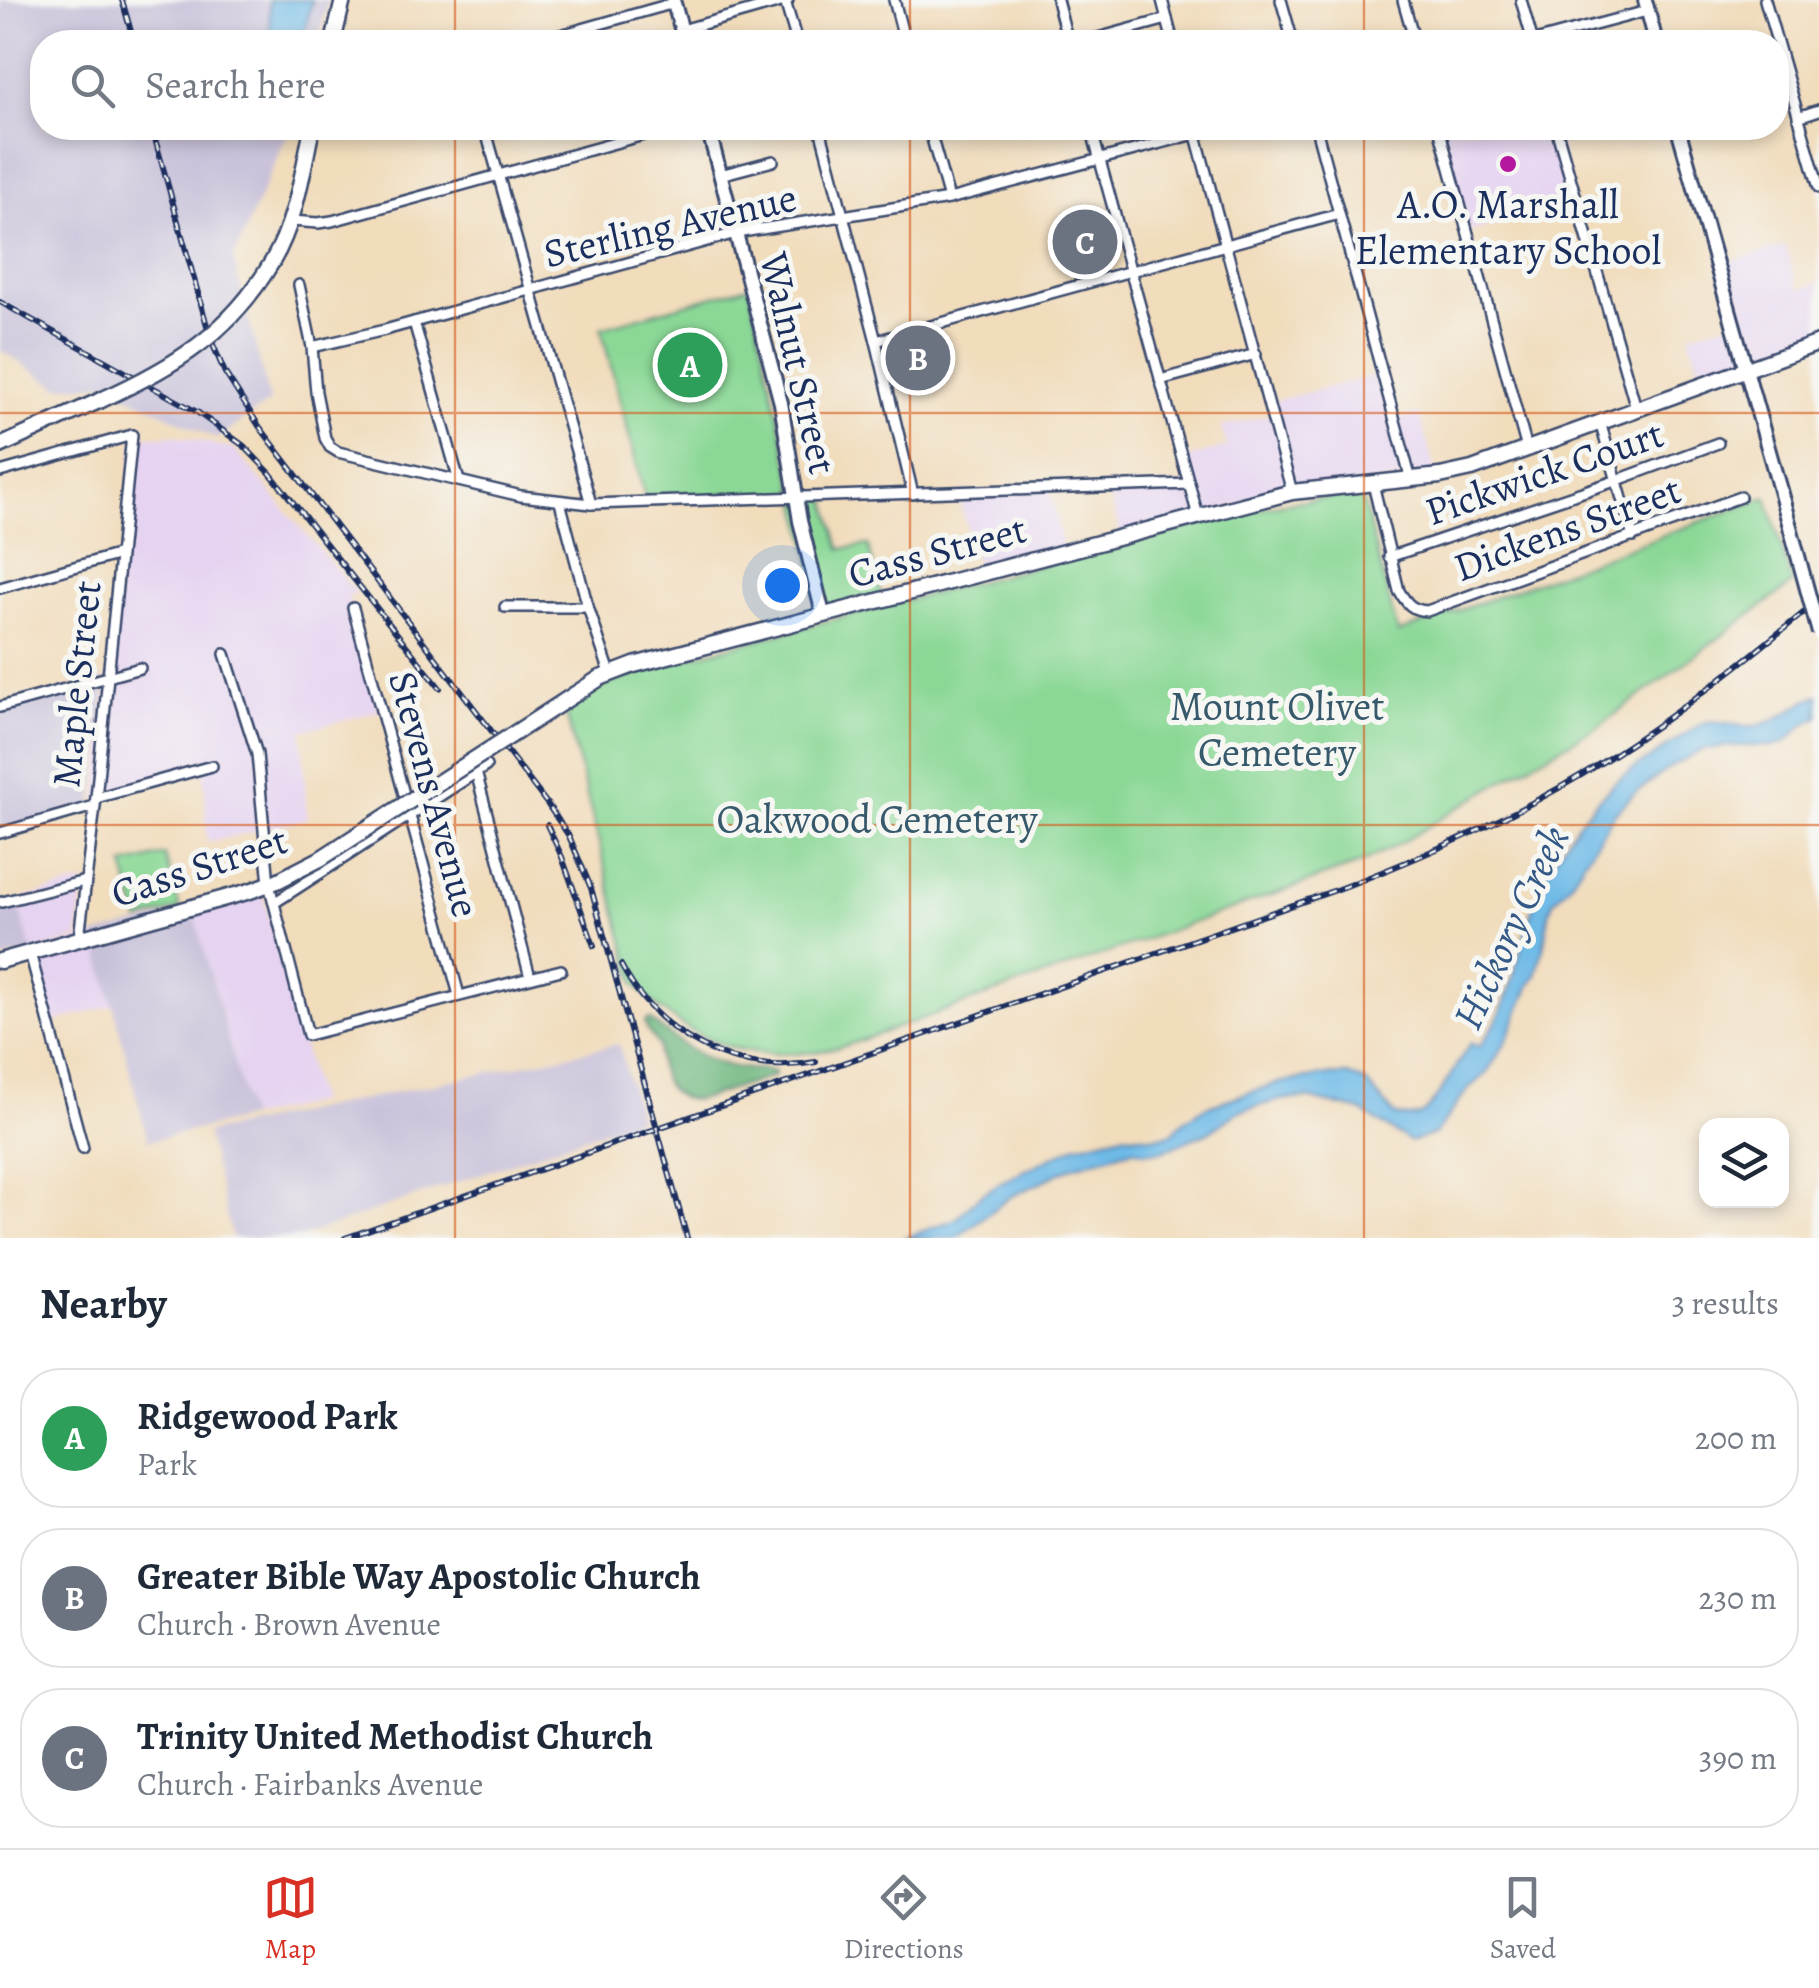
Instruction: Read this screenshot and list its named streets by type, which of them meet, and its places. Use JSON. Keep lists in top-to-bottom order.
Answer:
{
  "streets": {
    "main road": ["Cass Street"],
    "street": [
      "Sterling Avenue",
      "Walnut Street",
      "Pickwick Court",
      "Dickens Street",
      "Maple Street",
      "Stevens Avenue"
    ]
  },
  "crossings": [
    ["Sterling Avenue", "Walnut Street"],
    ["Walnut Street", "Cass Street"],
    ["Pickwick Court", "Dickens Street"],
    ["Cass Street", "Maple Street"]
  ],
  "water": ["Hickory Creek"],
  "parks": ["Mount Olivet Cemetery", "Oakwood Cemetery"],
  "places": ["A.O. Marshall Elementary School"],
  "page": {
    "search": "Search here",
    "pins": ["C", "B", "A"],
    "heading": ["Nearby", "3 results"],
    "list": [
      {
        "mark": "A",
        "name": "Ridgewood Park",
        "note": "Park",
        "value": "200 m"
      },
      {
        "mark": "B",
        "name": "Greater Bible Way Apostolic Church",
        "note": "Church · Brown Avenue",
        "value": "230 m"
      },
      {
        "mark": "C",
        "name": "Trinity United Methodist Church",
        "note": "Church · Fairbanks Avenue",
        "value": "390 m"
      }
    ],
    "nav": ["Map", "Directions", "Saved"]
  }
}
